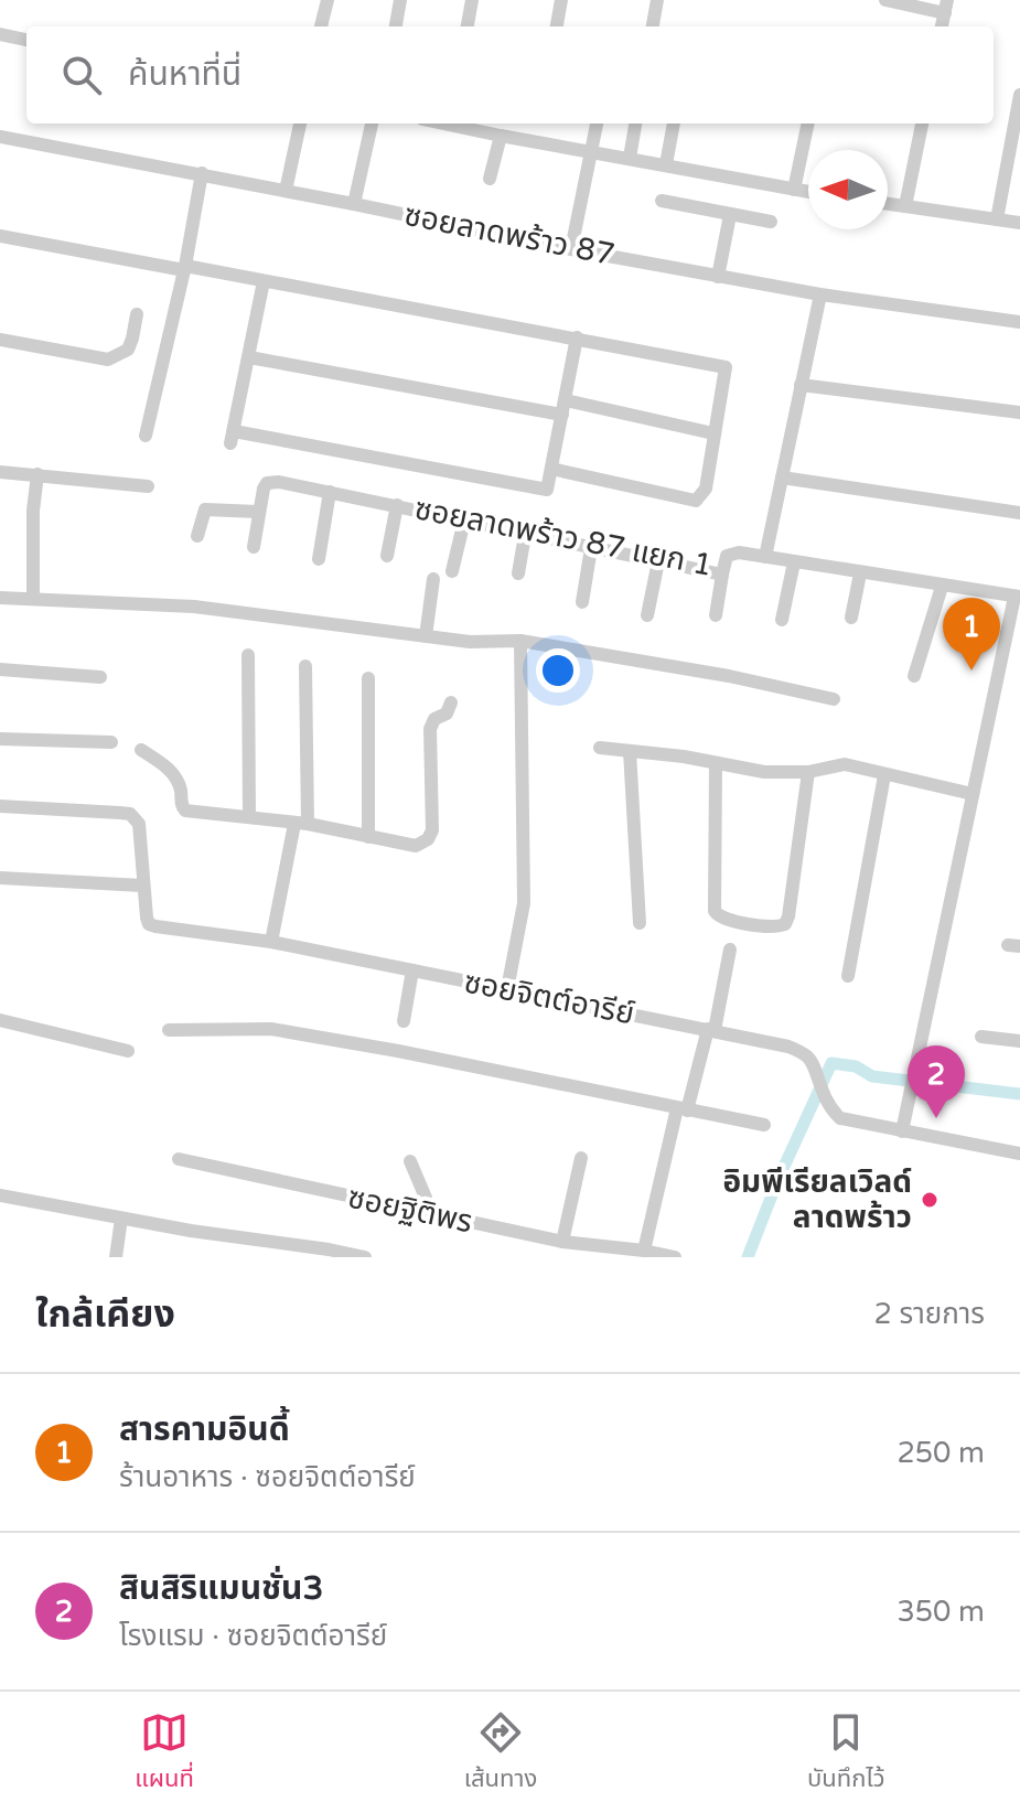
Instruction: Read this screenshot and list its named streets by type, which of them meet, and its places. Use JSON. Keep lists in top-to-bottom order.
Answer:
{
  "streets": {
    "street": [
      "ซอยลาดพร้าว 87",
      "ซอยลาดพร้าว 87 แยก 1",
      "ซอยจิตต์อารีย์",
      "ซอยฐิติพร"
    ]
  },
  "places": ["อิมพีเรียลเวิลด์ ลาดพร้าว"],
  "north": "left",
  "page": {
    "search": "ค้นหาที่นี่",
    "pins": ["1", "2"],
    "heading": ["ใกล้เคียง", "2 รายการ"],
    "list": [
      {
        "mark": "1",
        "name": "สารคามอินดี้",
        "note": "ร้านอาหาร · ซอยจิตต์อารีย์",
        "value": "250 m"
      },
      {
        "mark": "2",
        "name": "สินสิริแมนชั่น3",
        "note": "โรงแรม · ซอยจิตต์อารีย์",
        "value": "350 m"
      }
    ],
    "nav": ["แผนที่", "เส้นทาง", "บันทึกไว้"]
  }
}
